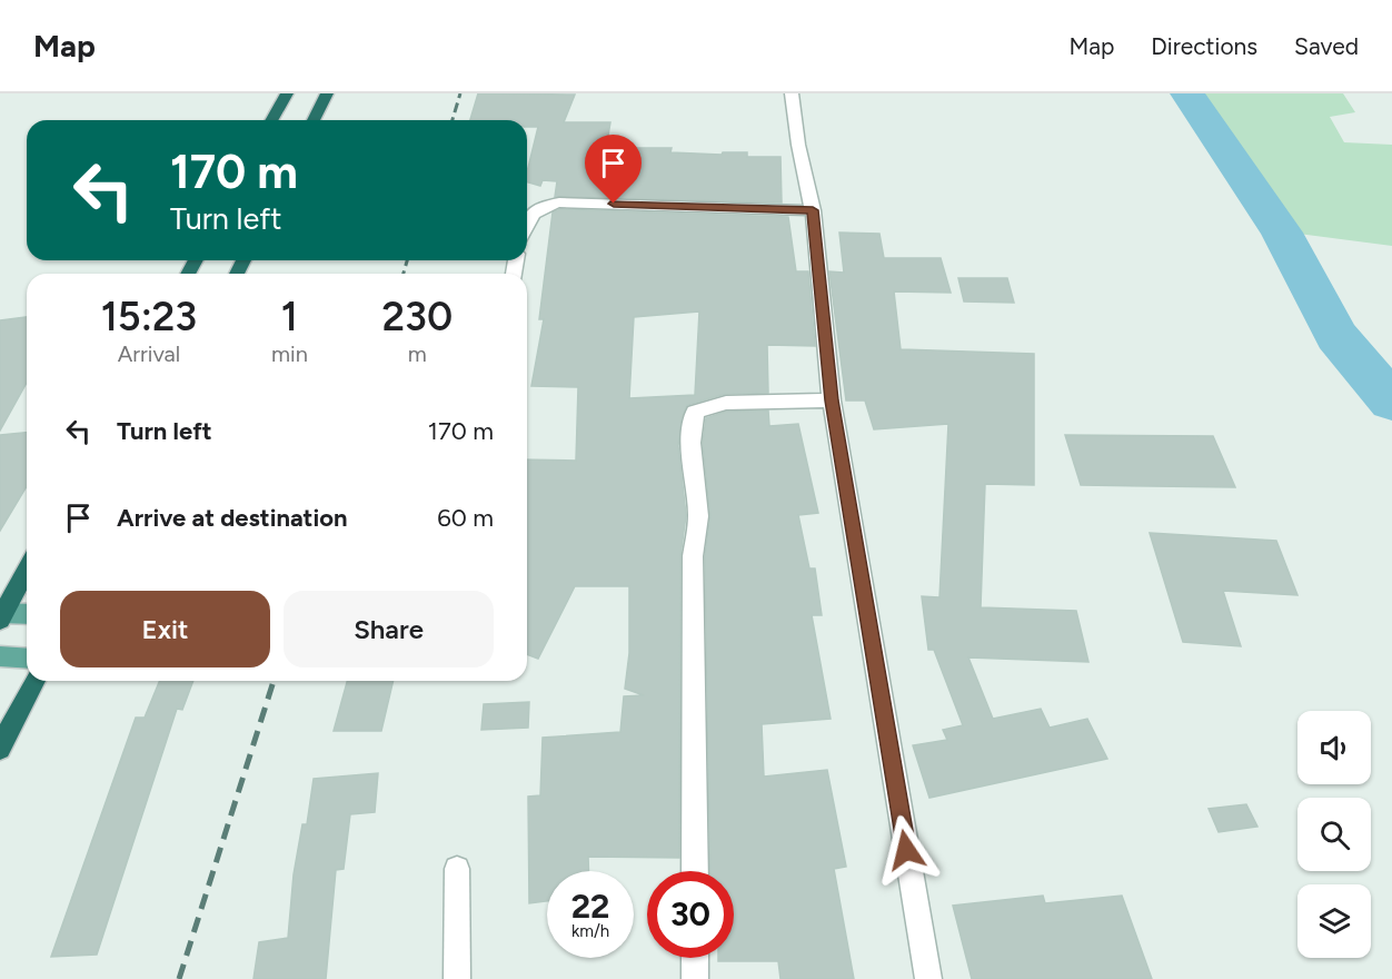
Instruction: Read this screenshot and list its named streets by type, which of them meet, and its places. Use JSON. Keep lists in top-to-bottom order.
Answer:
{
  "page": {
    "header": "Map",
    "nav": ["Map", "Directions", "Saved"],
    "turn": ["170 m", "Turn left"],
    "eta": [
      "15:23",
      "Arrival",
      "1",
      "min",
      "230",
      "m"
    ],
    "list": [
      {
        "name": "Turn left",
        "value": "170 m"
      },
      {
        "name": "Arrive at destination",
        "value": "60 m"
      }
    ],
    "buttons": ["Exit", "Share"],
    "speed": "22 km/h",
    "limit": "30"
  }
}
